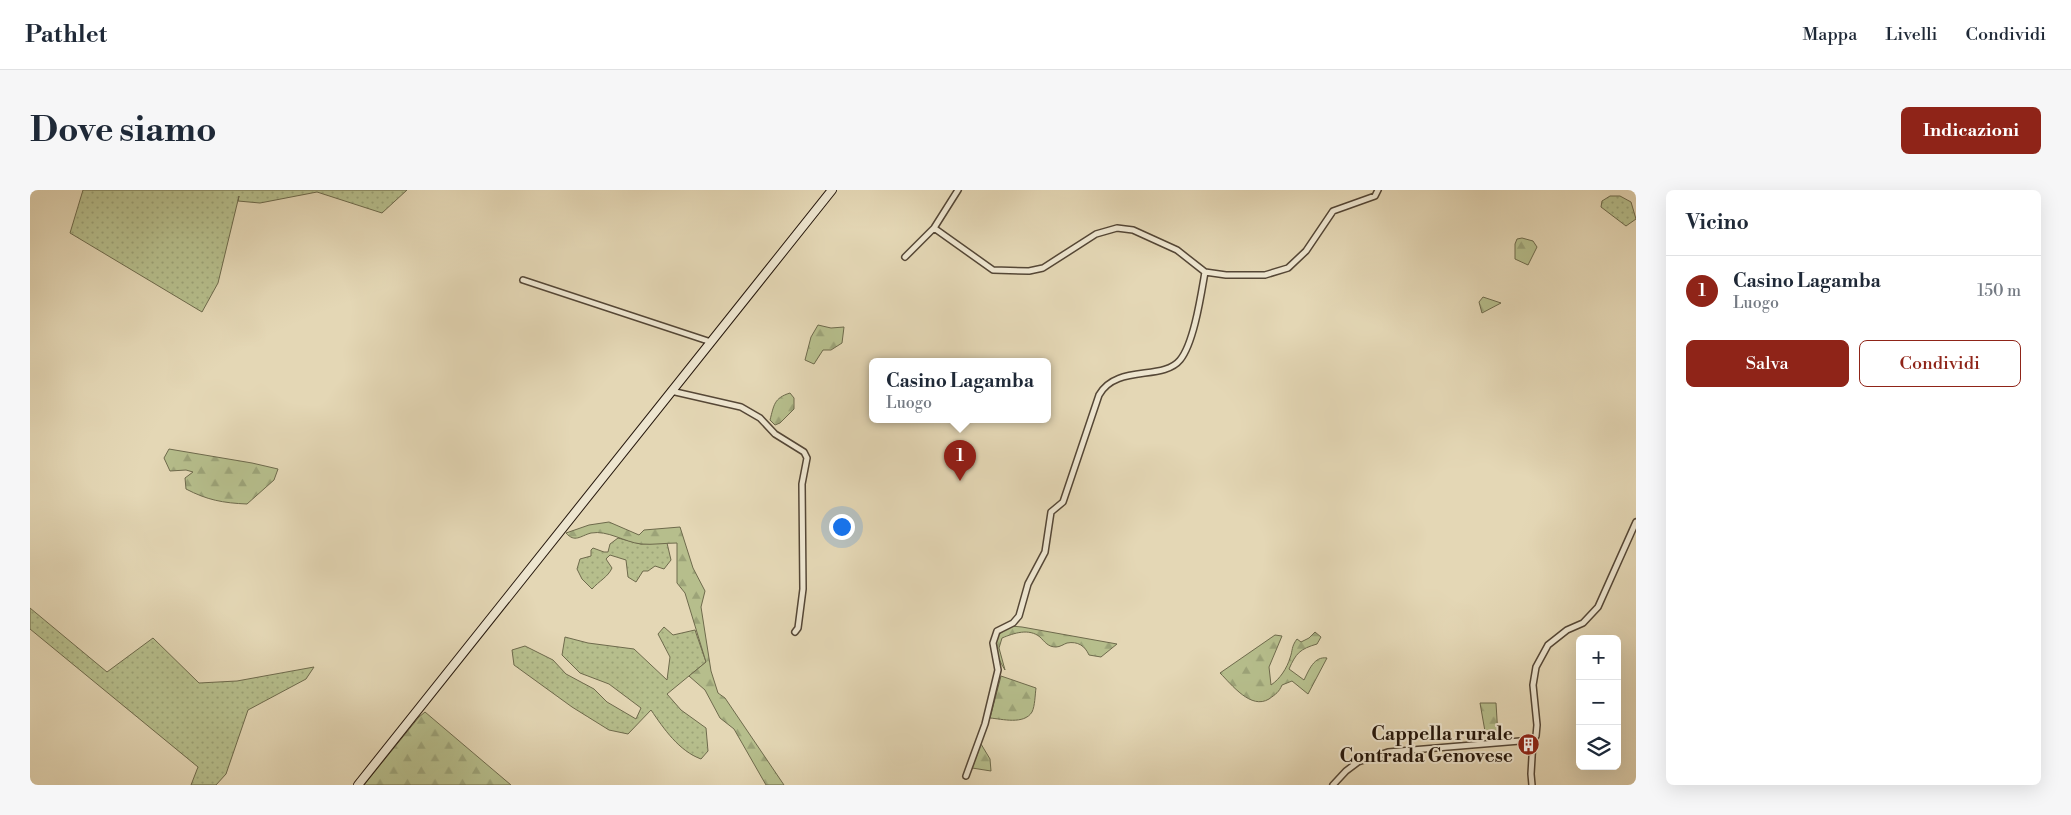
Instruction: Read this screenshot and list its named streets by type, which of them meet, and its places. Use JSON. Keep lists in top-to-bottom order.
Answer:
{
  "places": {
    "building": ["Cappella rurale Contrada Genovese"]
  },
  "page": {
    "header": "Pathlet",
    "nav": ["Mappa", "Livelli", "Condividi"],
    "buttons": [
      "Indicazioni",
      ["Salva", "Condividi"]
    ],
    "title": "Dove siamo",
    "heading": "Vicino",
    "list": [
      {
        "mark": "1",
        "name": "Casino Lagamba",
        "note": "Luogo",
        "value": "150 m"
      }
    ],
    "popup": ["Casino Lagamba", "Luogo"],
    "pins": "1",
    "map_buttons": ["+", "−"]
  }
}
